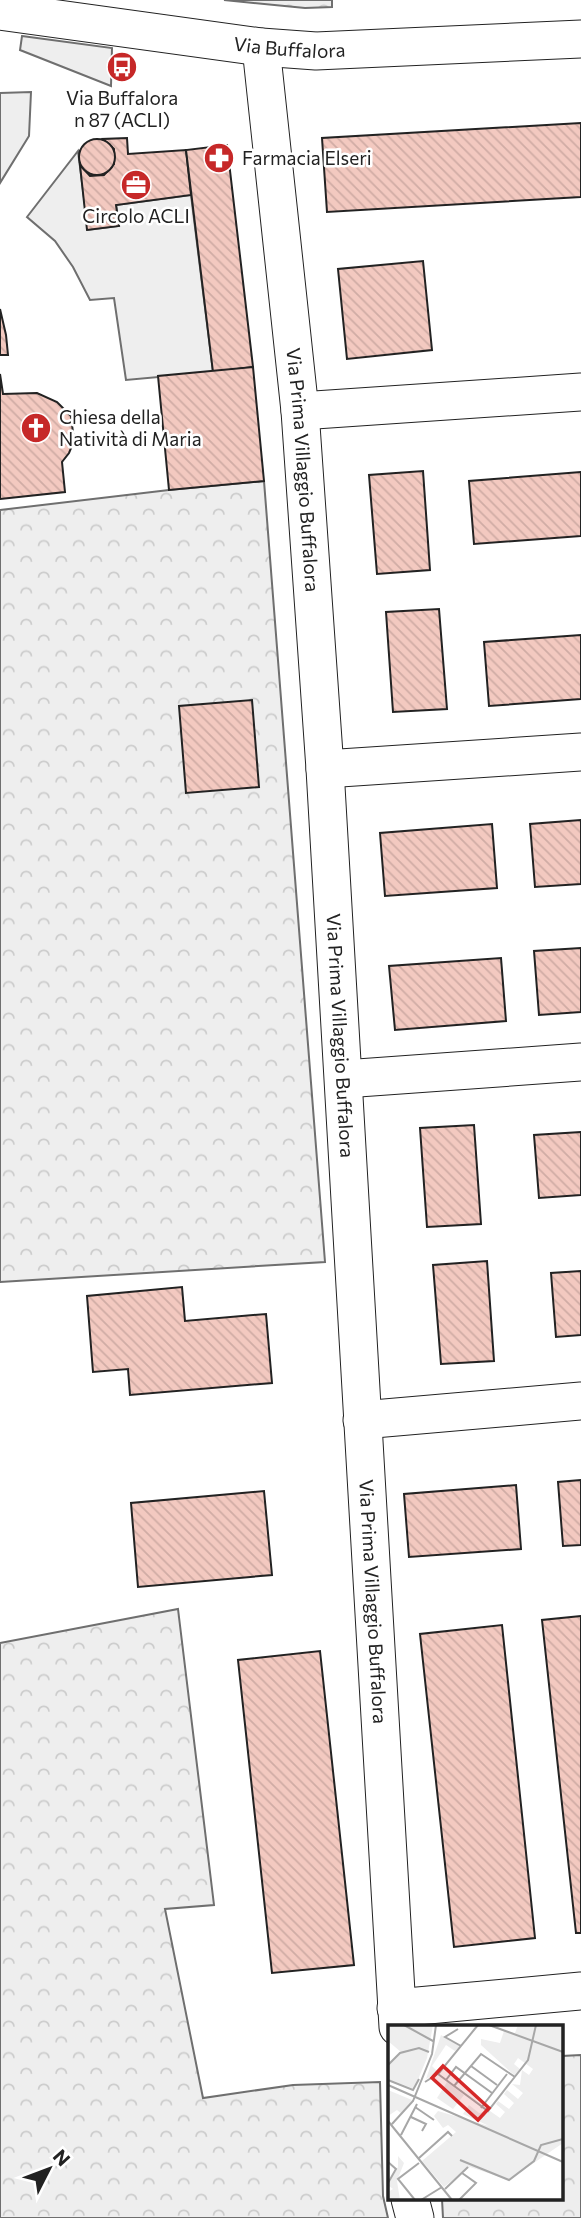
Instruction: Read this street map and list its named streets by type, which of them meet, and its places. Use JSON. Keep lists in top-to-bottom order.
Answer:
{
  "streets": {
    "street": ["Via Buffalora", "Via Prima Villaggio Buffalora"]
  },
  "crossings": [
    ["Via Buffalora", "Via Prima Villaggio Buffalora"]
  ],
  "places": {
    "bus stop": ["Via Buffalora n 87 (ACLI)"],
    "pharmacy": ["Farmacia Elseri"],
    "office": ["Circolo ACLI"],
    "church": ["Chiesa della Natività di Maria"]
  },
  "north": "top right"
}
